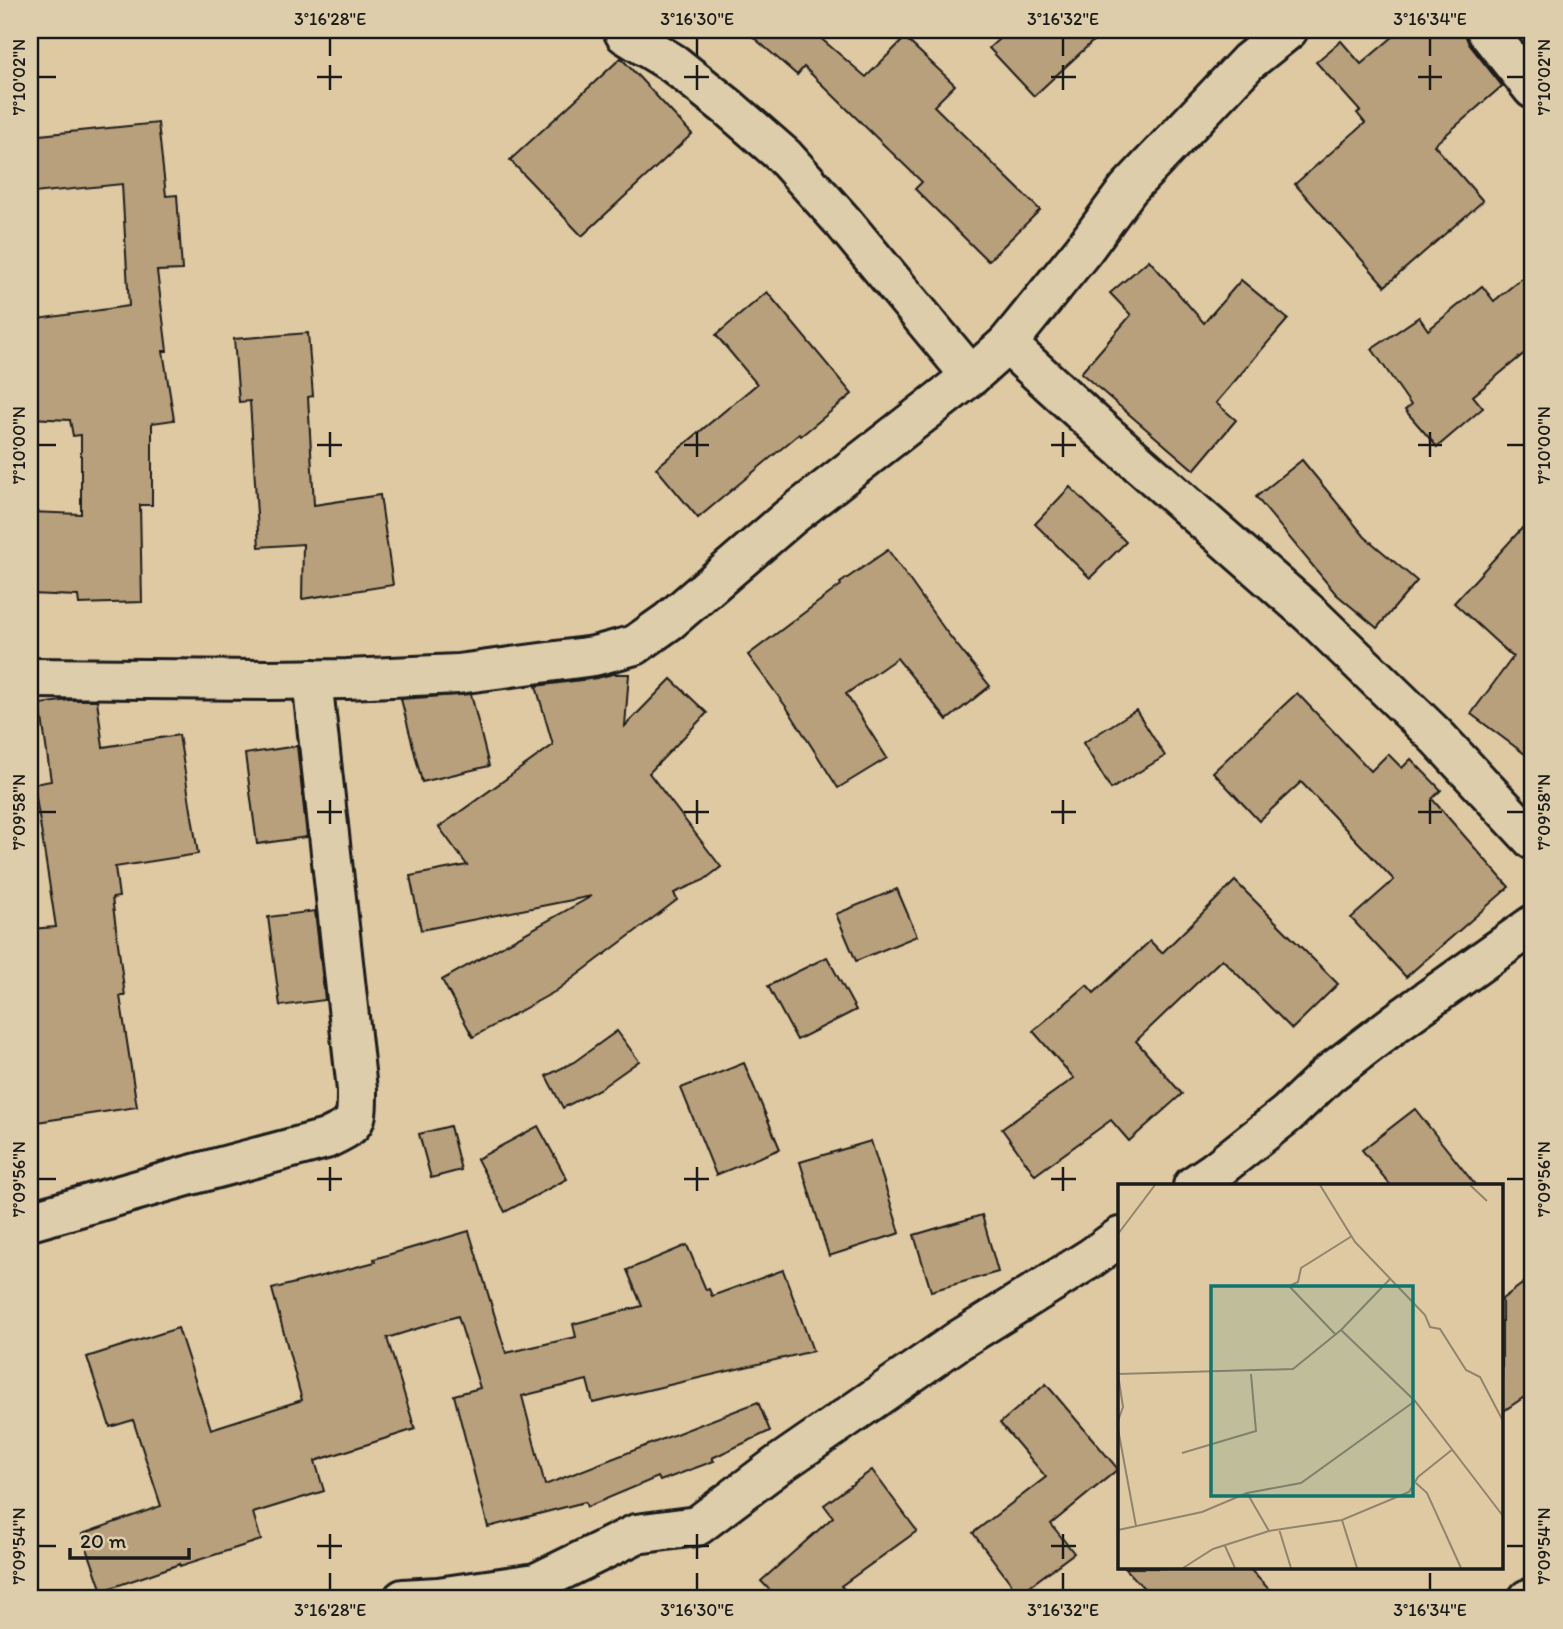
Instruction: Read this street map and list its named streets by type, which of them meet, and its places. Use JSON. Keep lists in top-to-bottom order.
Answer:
{
  "scale_bar": "20 m",
  "coordinates": [
    "3°16'28\"E",
    "3°16'30\"E",
    "3°16'32\"E",
    "3°16'34\"E",
    "7°10'02\"N",
    "7°10'00\"N",
    "7°09'58\"N",
    "7°09'56\"N",
    "7°09'54\"N"
  ]
}
